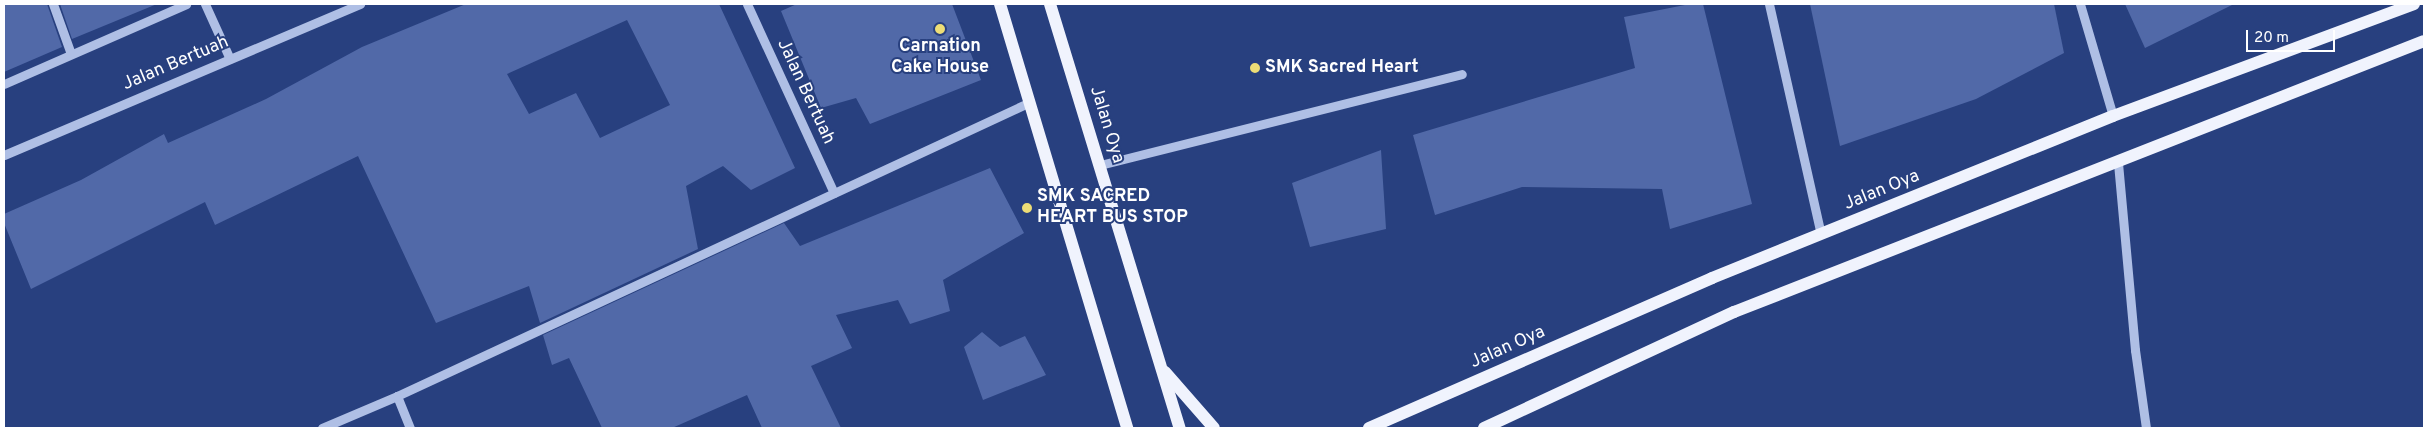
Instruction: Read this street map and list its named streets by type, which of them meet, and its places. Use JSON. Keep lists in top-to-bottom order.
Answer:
{
  "streets": {
    "main road": ["Jalan Oya"],
    "street": ["Jalan Bertuah"]
  },
  "places": ["Carnation Cake House", "SMK Sacred Heart", "SMK SACRED HEART BUS STOP"],
  "scale_bar": "20 m"
}
